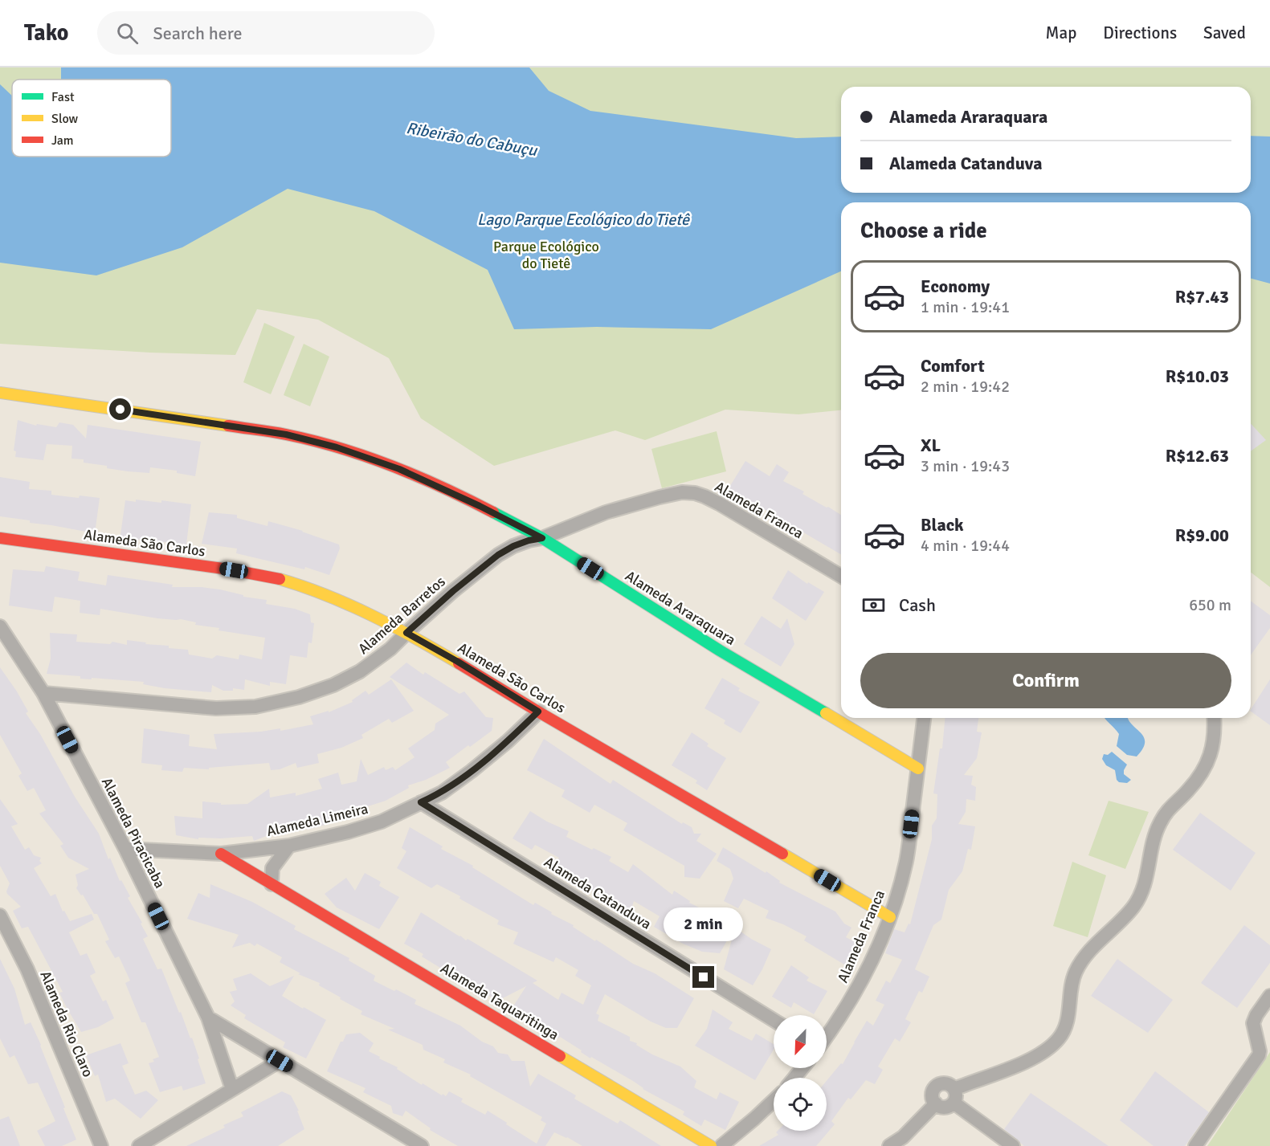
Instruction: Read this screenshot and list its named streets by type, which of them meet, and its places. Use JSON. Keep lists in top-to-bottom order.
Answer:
{
  "streets": {
    "street": [
      "Alameda Franca",
      "Alameda São Carlos",
      "Alameda Araraquara",
      "Alameda Barretos",
      "Alameda Limeira",
      "Alameda Piracicaba",
      "Alameda Catanduva",
      "Alameda Taquaritinga",
      "Alameda Rio Claro"
    ]
  },
  "crossings": [
    ["Alameda Franca", "Alameda São Carlos"],
    ["Alameda Franca", "Alameda Araraquara"],
    ["Alameda Franca", "Alameda Barretos"],
    ["Alameda São Carlos", "Alameda Barretos"],
    ["Alameda São Carlos", "Alameda Limeira"],
    ["Alameda Araraquara", "Alameda Barretos"],
    ["Alameda Barretos", "Alameda Piracicaba"],
    ["Alameda Limeira", "Alameda Piracicaba"],
    ["Alameda Limeira", "Alameda Catanduva"],
    ["Alameda Limeira", "Alameda Taquaritinga"]
  ],
  "water": ["Ribeirão do Cabuçu", "Lago Parque Ecológico do Tietê"],
  "parks": ["Parque Ecológico do Tietê"],
  "legend": ["Fast", "Slow", "Jam"],
  "north": "bottom left",
  "page": {
    "header": "Tako",
    "search": "Search here",
    "nav": ["Map", "Directions", "Saved"],
    "banner": ["Alameda Araraquara", "Alameda Catanduva"],
    "heading": "Choose a ride",
    "list": [
      {
        "name": "Economy",
        "note": "1 min · 19:41",
        "value": "R$7.43"
      },
      {
        "name": "Comfort",
        "note": "2 min · 19:42",
        "value": "R$10.03"
      },
      {
        "name": "XL",
        "note": "3 min · 19:43",
        "value": "R$12.63"
      },
      {
        "name": "Black",
        "note": "4 min · 19:44",
        "value": "R$9.00"
      }
    ],
    "pay": ["Cash", "650 m"],
    "buttons": "Confirm",
    "bubble": "2 min"
  }
}
